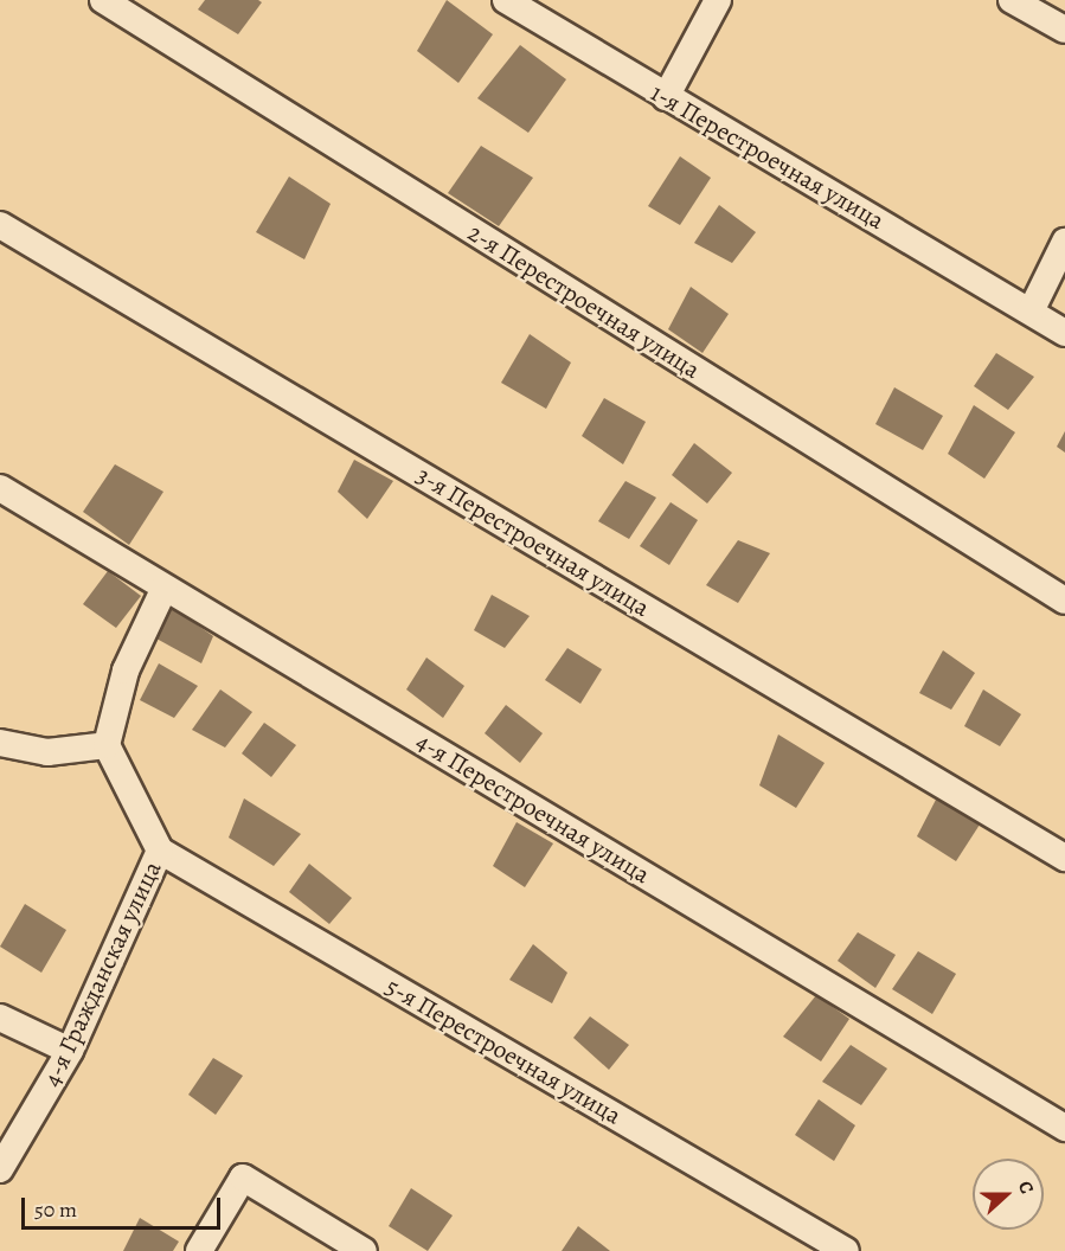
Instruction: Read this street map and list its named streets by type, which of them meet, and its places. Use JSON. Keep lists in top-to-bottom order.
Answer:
{
  "streets": {
    "street": [
      "1-я Перестроечная улица",
      "2-я Перестроечная улица",
      "3-я Перестроечная улица",
      "4-я Перестроечная улица",
      "4-я Гражданская улица",
      "5-я Перестроечная улица"
    ]
  },
  "crossings": [
    ["4-я Гражданская улица", "5-я Перестроечная улица"]
  ],
  "scale_bar": "50 m",
  "north": "right"
}
